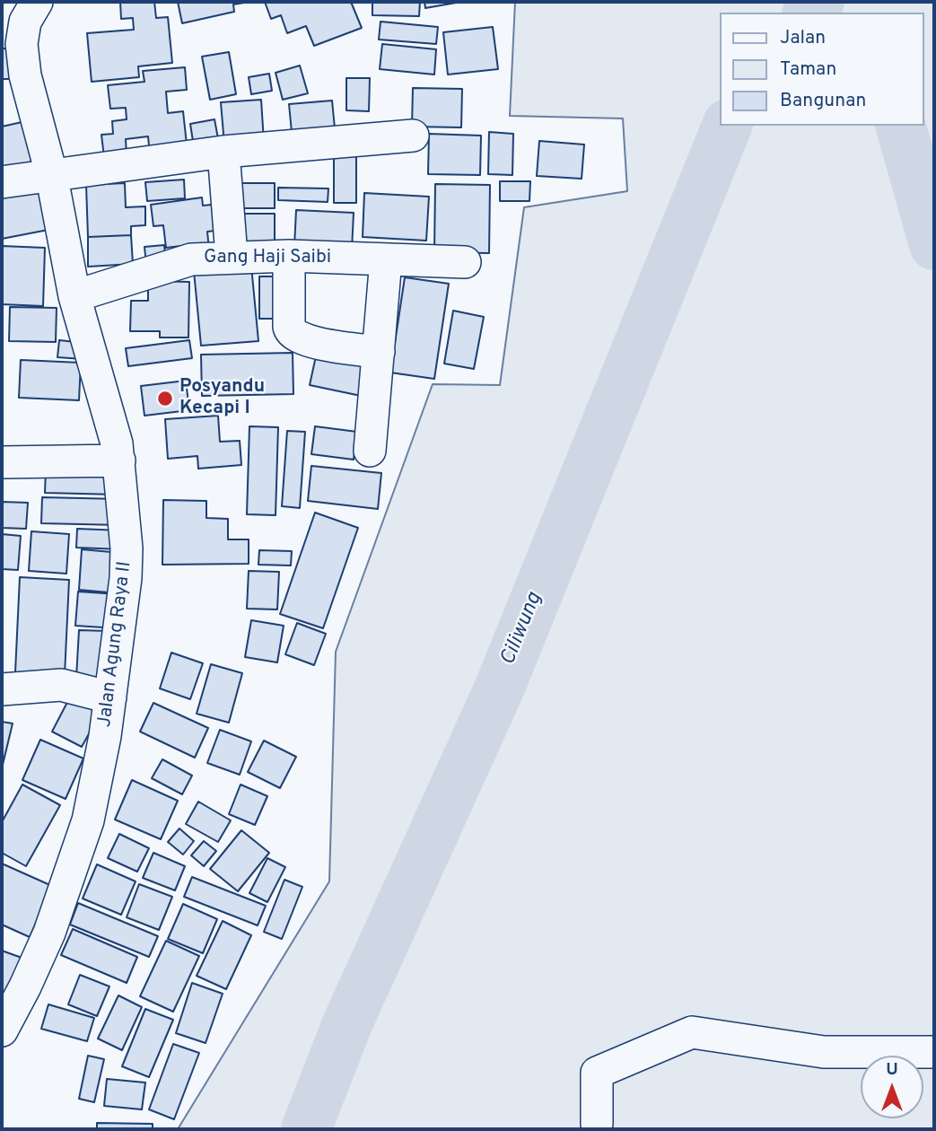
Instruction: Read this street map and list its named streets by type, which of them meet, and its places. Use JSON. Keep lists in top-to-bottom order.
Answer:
{
  "streets": {
    "street": ["Gang Haji Saibi", "Jalan Agung Raya II"]
  },
  "crossings": [
    ["Gang Haji Saibi", "Jalan Agung Raya II"]
  ],
  "water": ["Ciliwung"],
  "places": ["Posyandu Kecapi I"],
  "legend": ["Jalan", "Taman", "Bangunan"],
  "north": "top"
}
